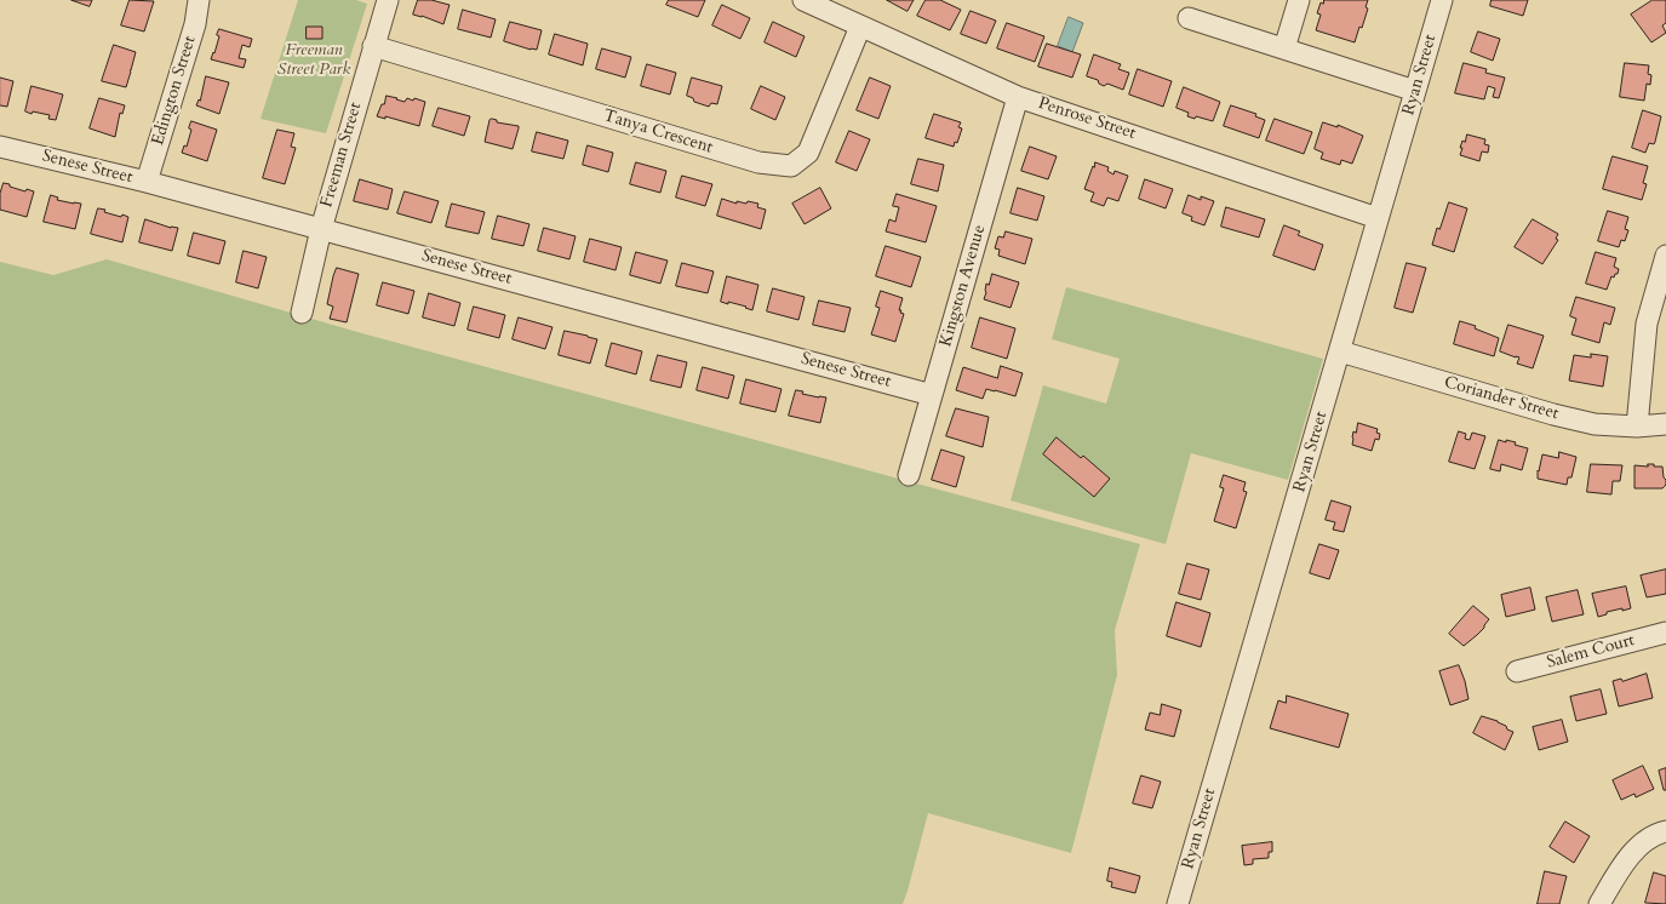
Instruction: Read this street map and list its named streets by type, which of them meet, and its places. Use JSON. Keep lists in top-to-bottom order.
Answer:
{
  "streets": {
    "street": [
      "Ryan Street",
      "Edington Street",
      "Penrose Street",
      "Tanya Crescent",
      "Freeman Street",
      "Senese Street",
      "Kingston Avenue",
      "Coriander Street",
      "Salem Court"
    ]
  },
  "crossings": [
    ["Ryan Street", "Penrose Street"],
    ["Ryan Street", "Coriander Street"],
    ["Edington Street", "Senese Street"],
    ["Penrose Street", "Tanya Crescent"],
    ["Penrose Street", "Kingston Avenue"],
    ["Tanya Crescent", "Freeman Street"],
    ["Freeman Street", "Senese Street"],
    ["Senese Street", "Kingston Avenue"]
  ],
  "parks": ["Freeman Street Park"]
}
